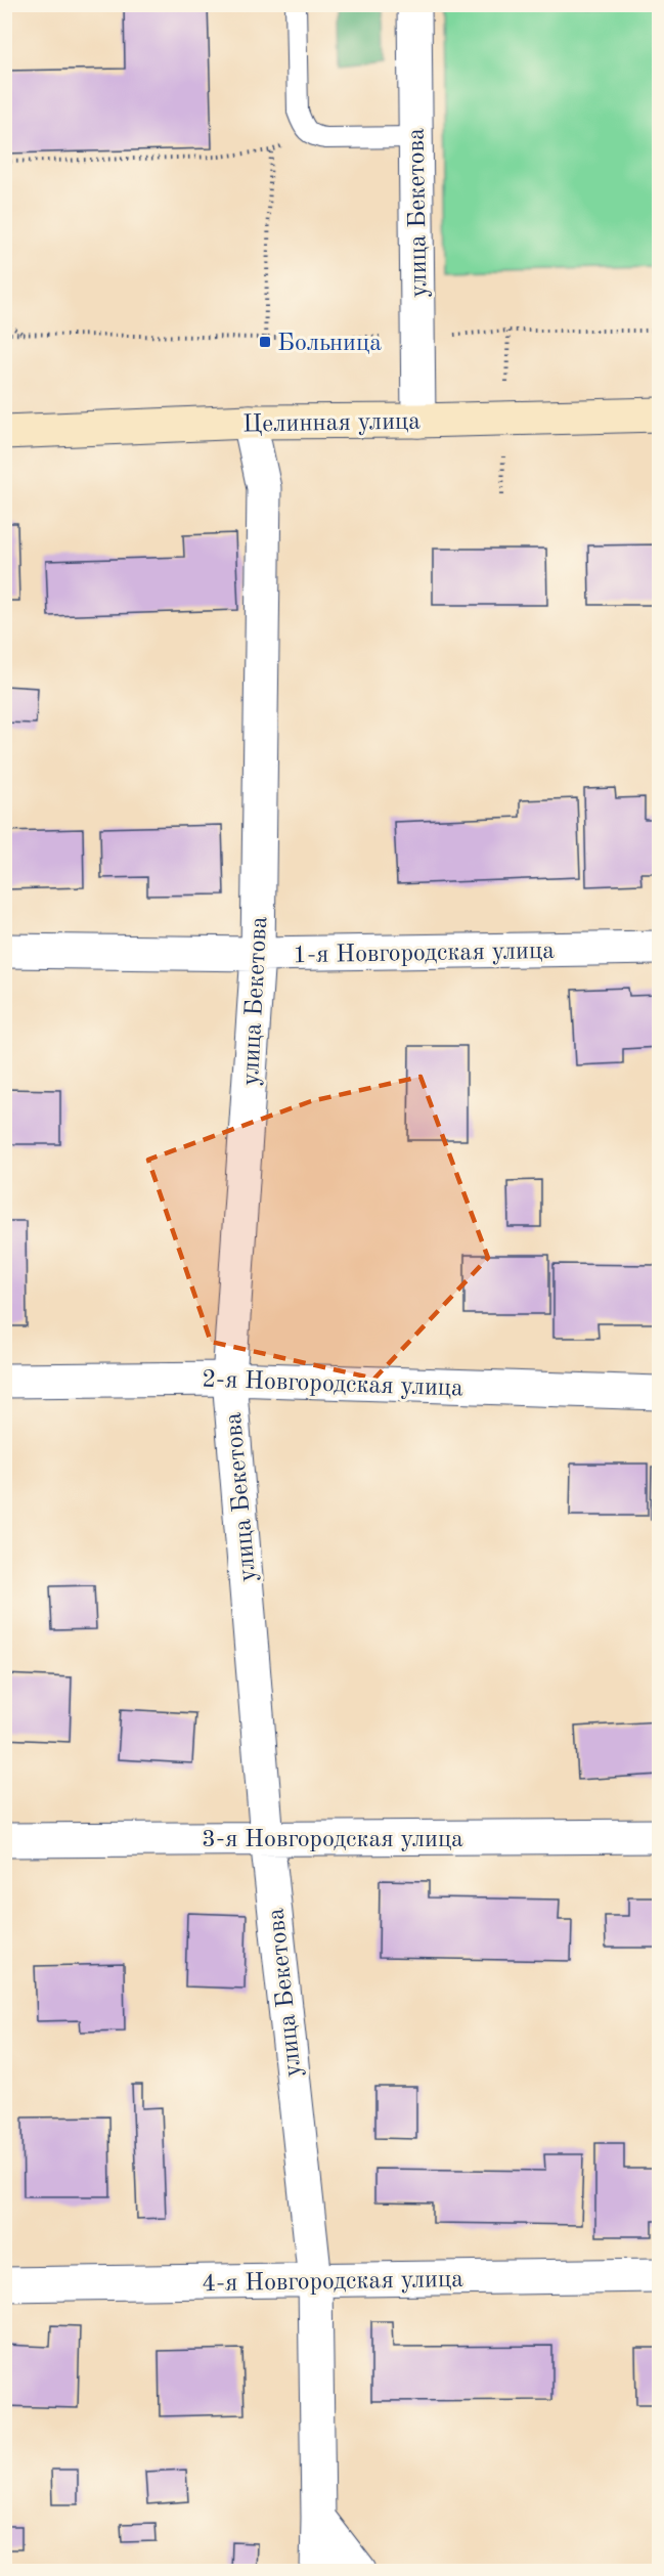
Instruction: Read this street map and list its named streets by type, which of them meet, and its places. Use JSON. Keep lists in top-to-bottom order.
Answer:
{
  "streets": {
    "main road": ["Целинная улица"],
    "street": [
      "улица Бекетова",
      "1-я Новгородская улица",
      "2-я Новгородская улица",
      "3-я Новгородская улица",
      "4-я Новгородская улица"
    ]
  },
  "crossings": [
    ["улица Бекетова", "Целинная улица"],
    ["улица Бекетова", "1-я Новгородская улица"],
    ["улица Бекетова", "2-я Новгородская улица"],
    ["улица Бекетова", "3-я Новгородская улица"],
    ["улица Бекетова", "4-я Новгородская улица"]
  ],
  "places": {
    "transit": ["Больница"]
  }
}
